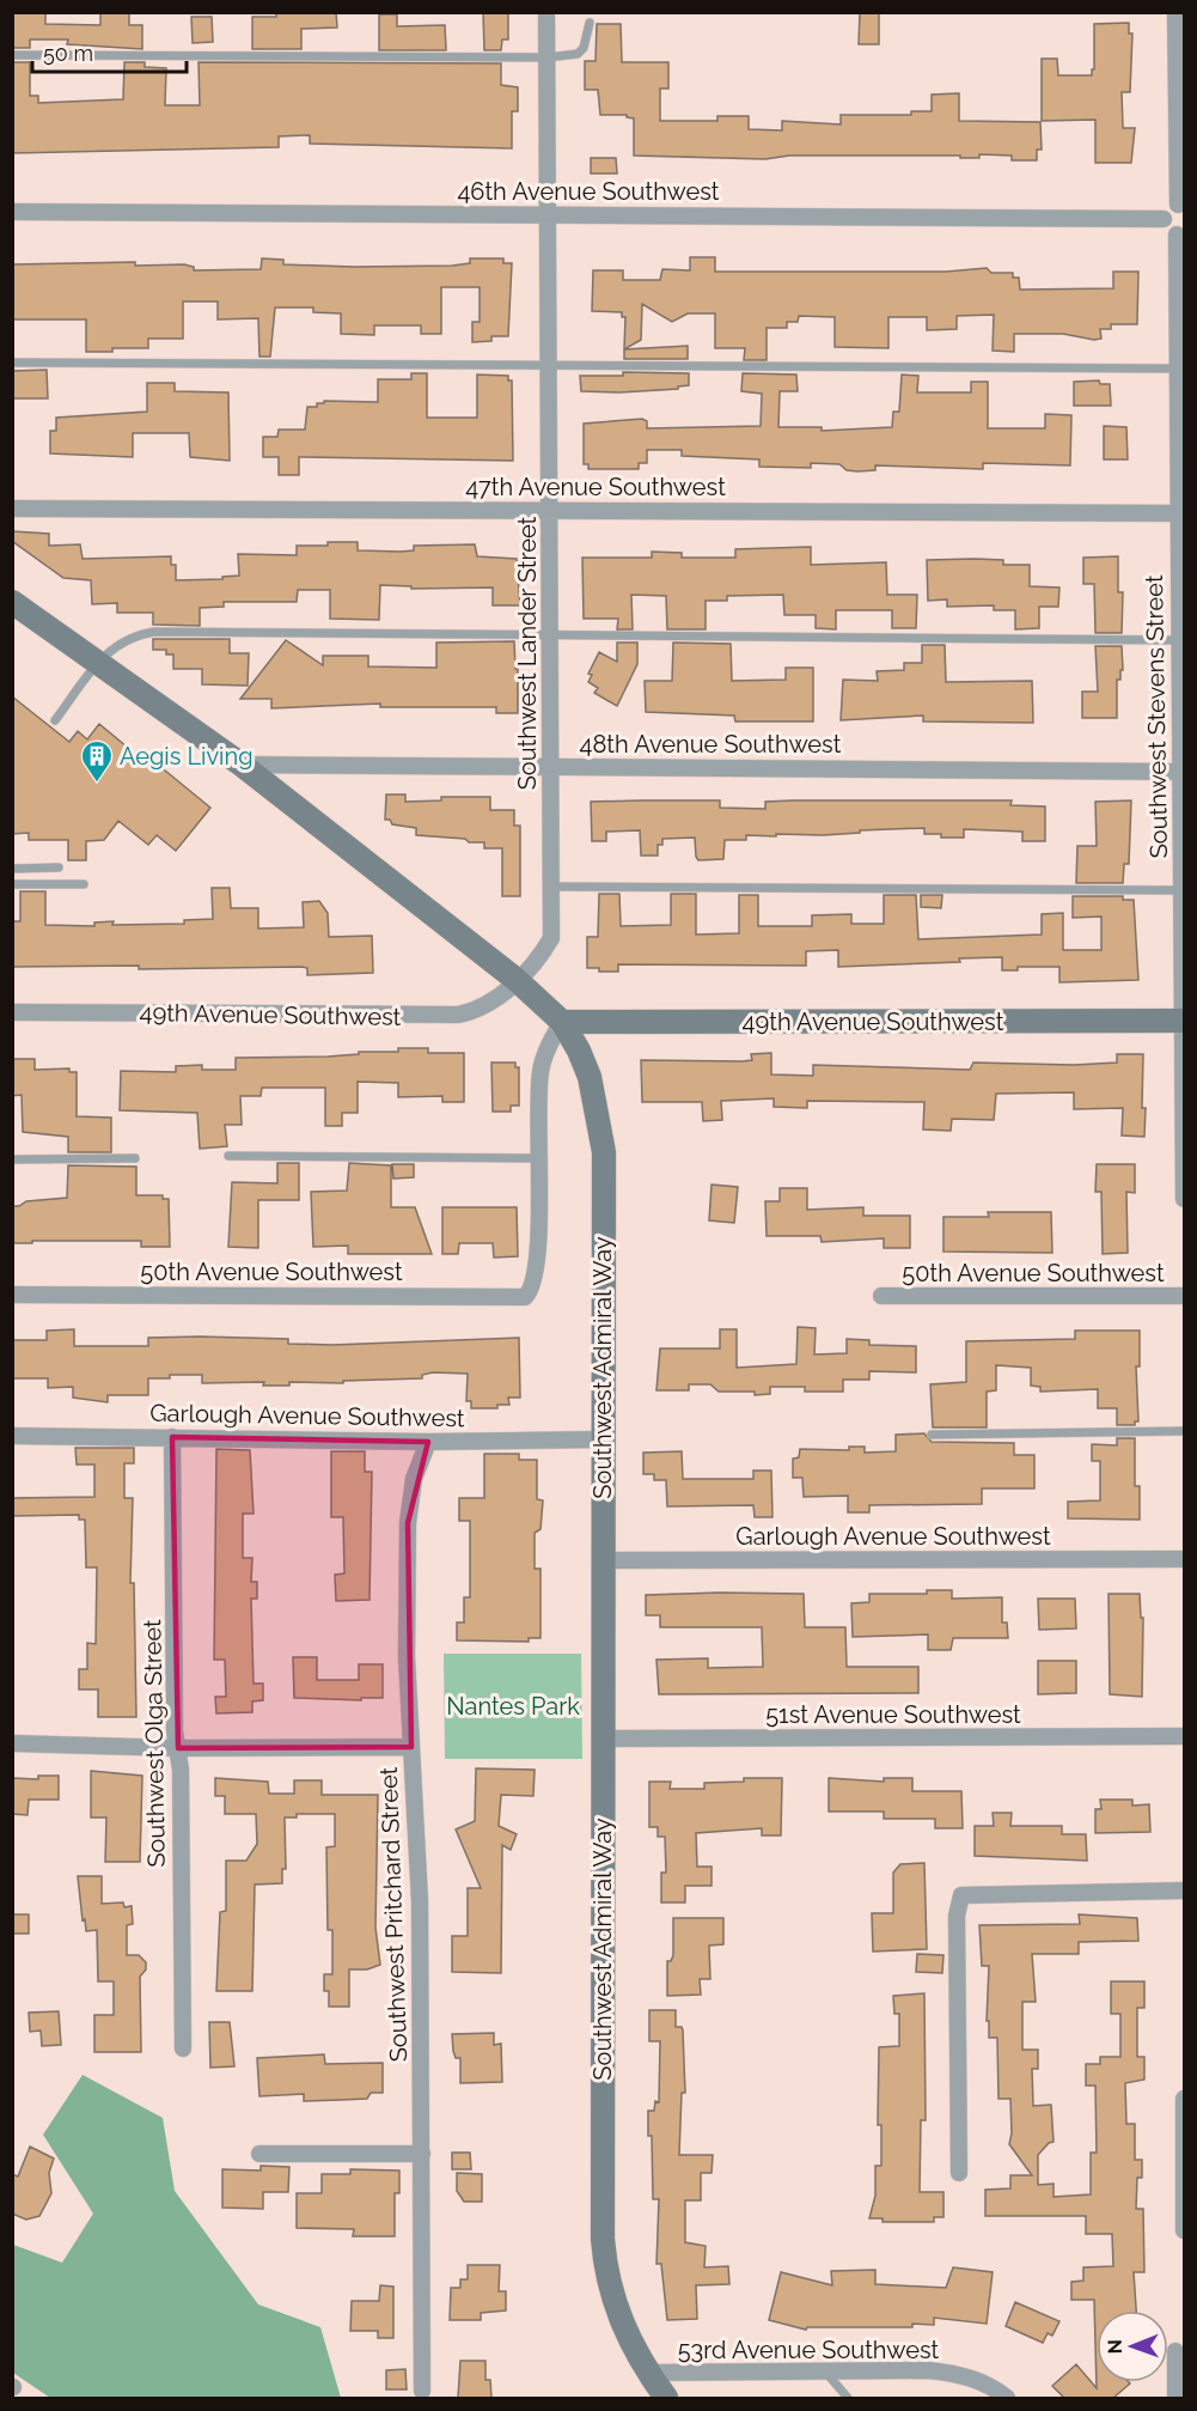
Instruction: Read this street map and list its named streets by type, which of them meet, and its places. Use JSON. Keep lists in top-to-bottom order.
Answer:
{
  "streets": {
    "main road": ["49th Avenue Southwest", "Southwest Admiral Way"],
    "street": [
      "46th Avenue Southwest",
      "47th Avenue Southwest",
      "Southwest Lander Street",
      "Southwest Stevens Street",
      "48th Avenue Southwest",
      "50th Avenue Southwest",
      "Garlough Avenue Southwest",
      "51st Avenue Southwest",
      "Southwest Olga Street",
      "Southwest Pritchard Street",
      "53rd Avenue Southwest"
    ]
  },
  "crossings": [
    ["46th Avenue Southwest", "Southwest Lander Street"],
    ["47th Avenue Southwest", "Southwest Lander Street"],
    ["47th Avenue Southwest", "Southwest Stevens Street"],
    ["Southwest Lander Street", "48th Avenue Southwest"],
    ["Southwest Lander Street", "49th Avenue Southwest"],
    ["Southwest Lander Street", "Southwest Admiral Way"],
    ["Southwest Stevens Street", "48th Avenue Southwest"],
    ["Southwest Stevens Street", "49th Avenue Southwest"],
    ["48th Avenue Southwest", "Southwest Admiral Way"],
    ["49th Avenue Southwest", "Southwest Admiral Way"],
    ["Southwest Admiral Way", "Garlough Avenue Southwest"],
    ["Southwest Admiral Way", "51st Avenue Southwest"],
    ["Southwest Admiral Way", "53rd Avenue Southwest"],
    ["Garlough Avenue Southwest", "Southwest Olga Street"],
    ["Garlough Avenue Southwest", "Southwest Pritchard Street"]
  ],
  "parks": ["Nantes Park"],
  "places": {
    "building": ["Aegis Living"]
  },
  "scale_bar": "50 m",
  "north": "left"
}
